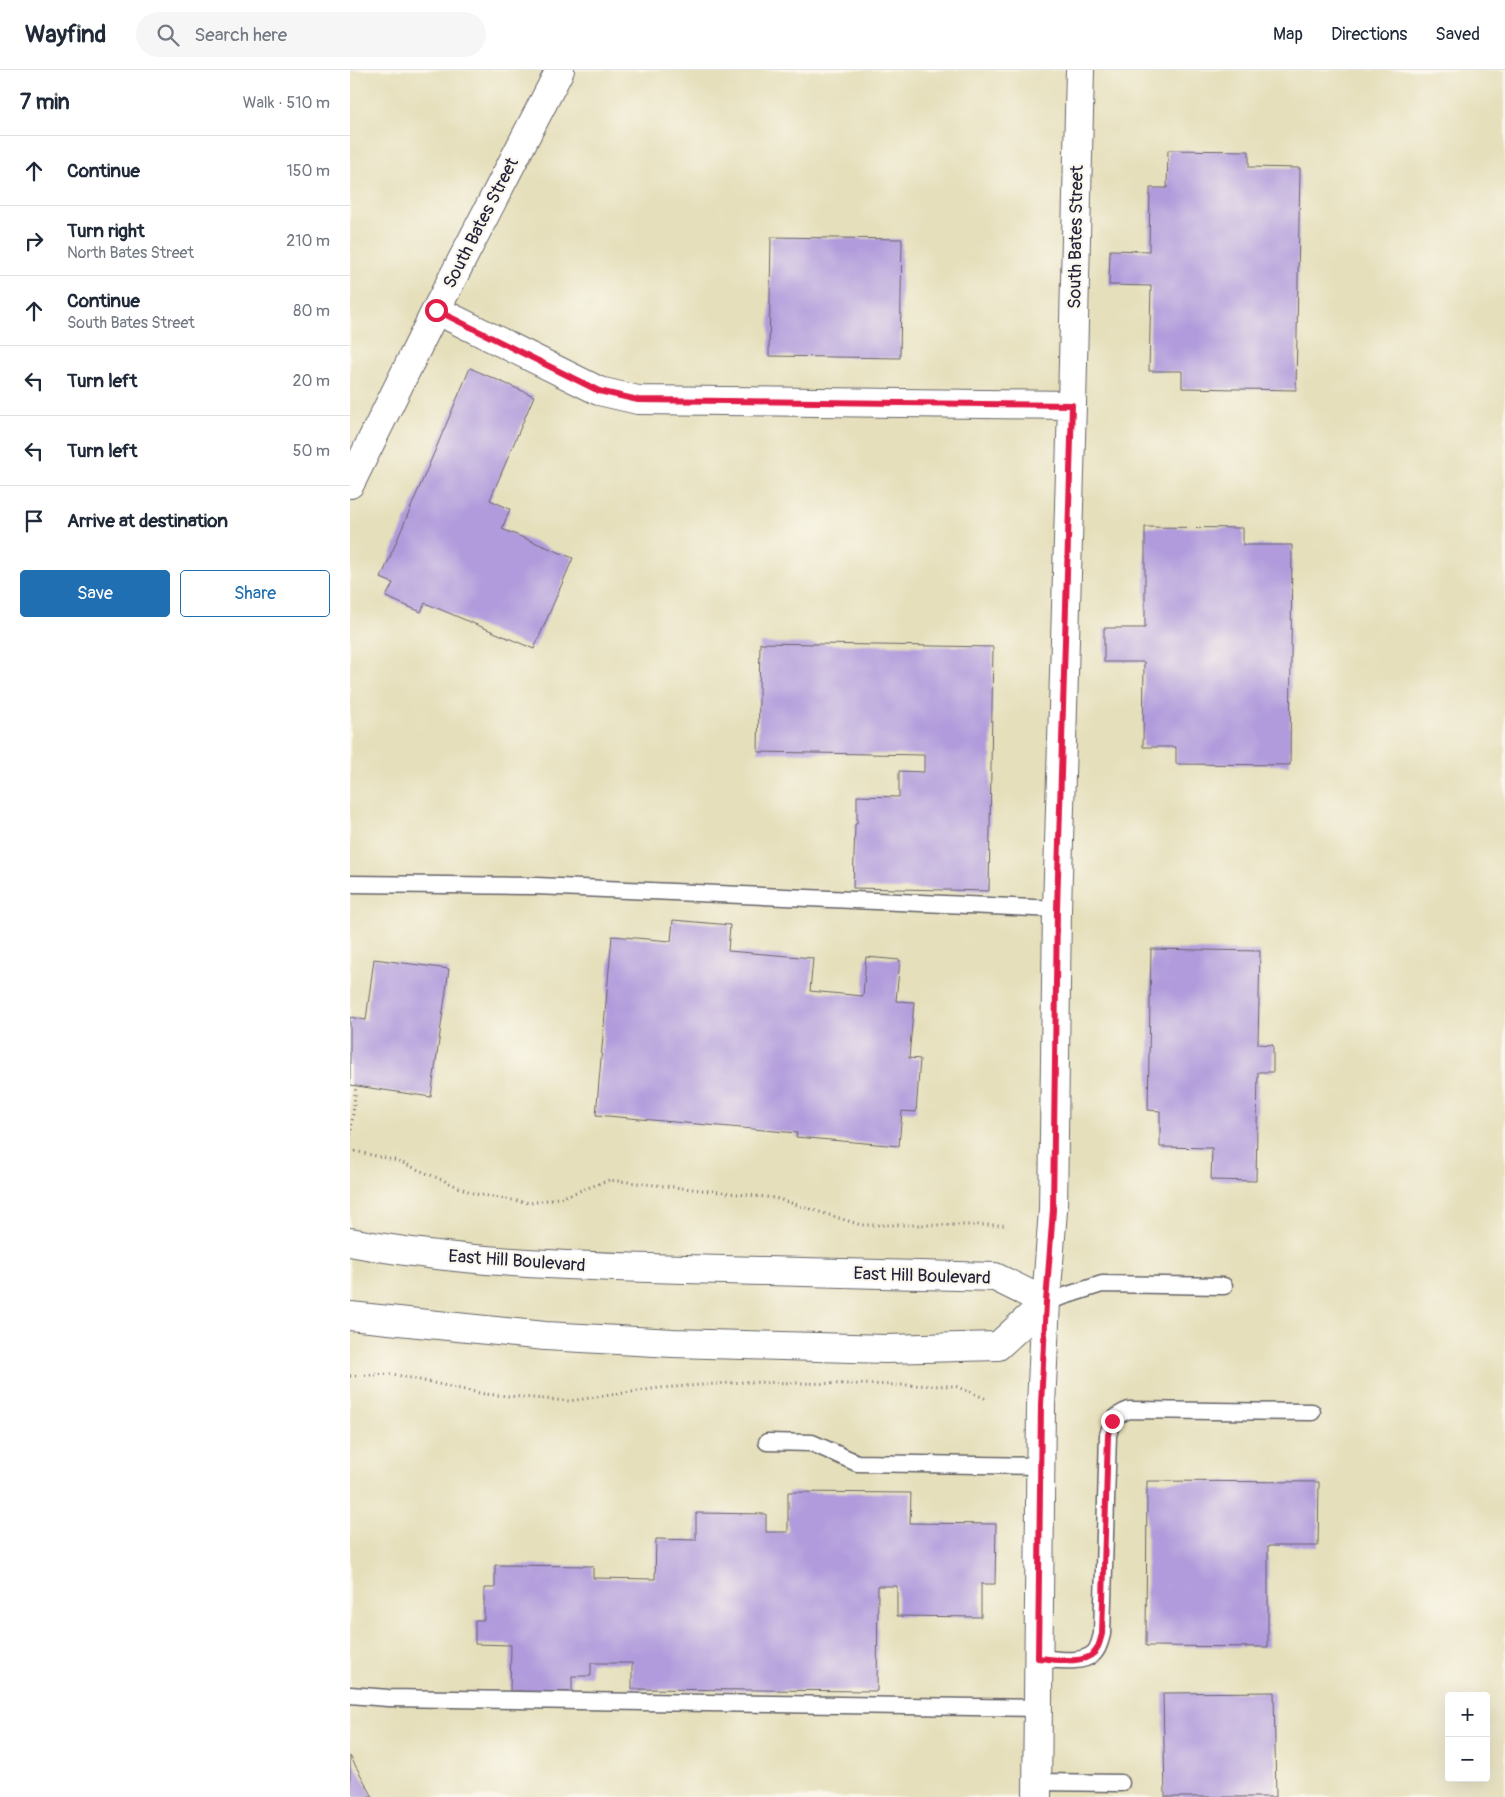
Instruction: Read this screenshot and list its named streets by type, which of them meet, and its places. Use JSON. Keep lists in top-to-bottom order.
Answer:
{
  "streets": {
    "street": ["South Bates Street", "East Hill Boulevard"]
  },
  "crossings": [
    ["South Bates Street", "East Hill Boulevard"]
  ],
  "page": {
    "header": "Wayfind",
    "search": "Search here",
    "nav": ["Map", "Directions", "Saved"],
    "heading": ["7 min", "Walk · 510 m"],
    "list": [
      ["Continue", "150 m"],
      ["Turn right", "North Bates Street", "210 m"],
      ["Continue", "South Bates Street", "80 m"],
      ["Turn left", "20 m"],
      ["Turn left", "50 m"],
      "Arrive at destination"
    ],
    "buttons": ["Save", "Share"],
    "map_buttons": ["+", "−"]
  }
}
